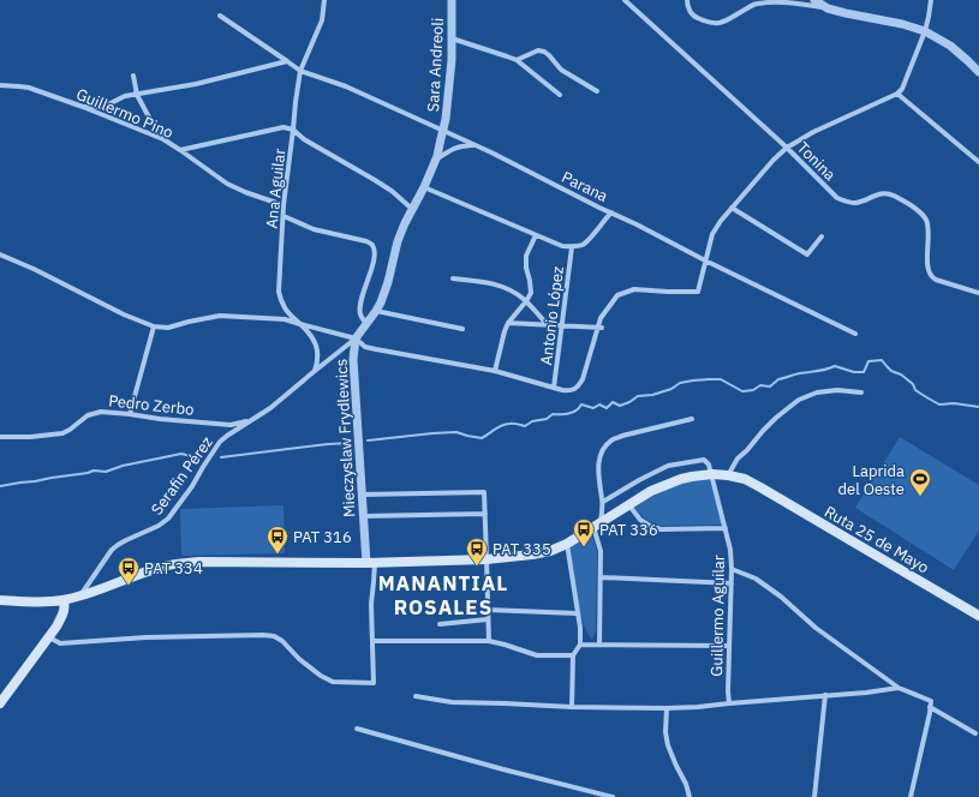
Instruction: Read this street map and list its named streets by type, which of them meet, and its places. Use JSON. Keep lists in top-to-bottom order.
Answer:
{
  "streets": {
    "main road": ["Ruta 25 de Mayo"],
    "street": [
      "Sara Andreoli",
      "Guillermo Pino",
      "Tonina",
      "Parana",
      "Ana Aguilar",
      "Antonio López",
      "Pedro Zerbo",
      "Mieczyslaw Frydlewics",
      "Serafin Pérez",
      "Guillermo Aguilar"
    ]
  },
  "crossings": [
    ["Sara Andreoli", "Parana"],
    ["Sara Andreoli", "Mieczyslaw Frydlewics"],
    ["Guillermo Pino", "Ana Aguilar"],
    ["Parana", "Ana Aguilar"],
    ["Parana", "Mieczyslaw Frydlewics"],
    ["Ana Aguilar", "Serafin Pérez"],
    ["Pedro Zerbo", "Serafin Pérez"],
    ["Mieczyslaw Frydlewics", "Serafin Pérez"],
    ["Mieczyslaw Frydlewics", "Ruta 25 de Mayo"],
    ["Serafin Pérez", "Ruta 25 de Mayo"],
    ["Ruta 25 de Mayo", "Guillermo Aguilar"]
  ],
  "districts": ["MANANTIAL ROSALES"],
  "places": {
    "sports": ["Laprida del Oeste"],
    "bus stop": [
      "PAT 336",
      "PAT 316",
      "PAT 335",
      "PAT 334"
    ]
  }
}
